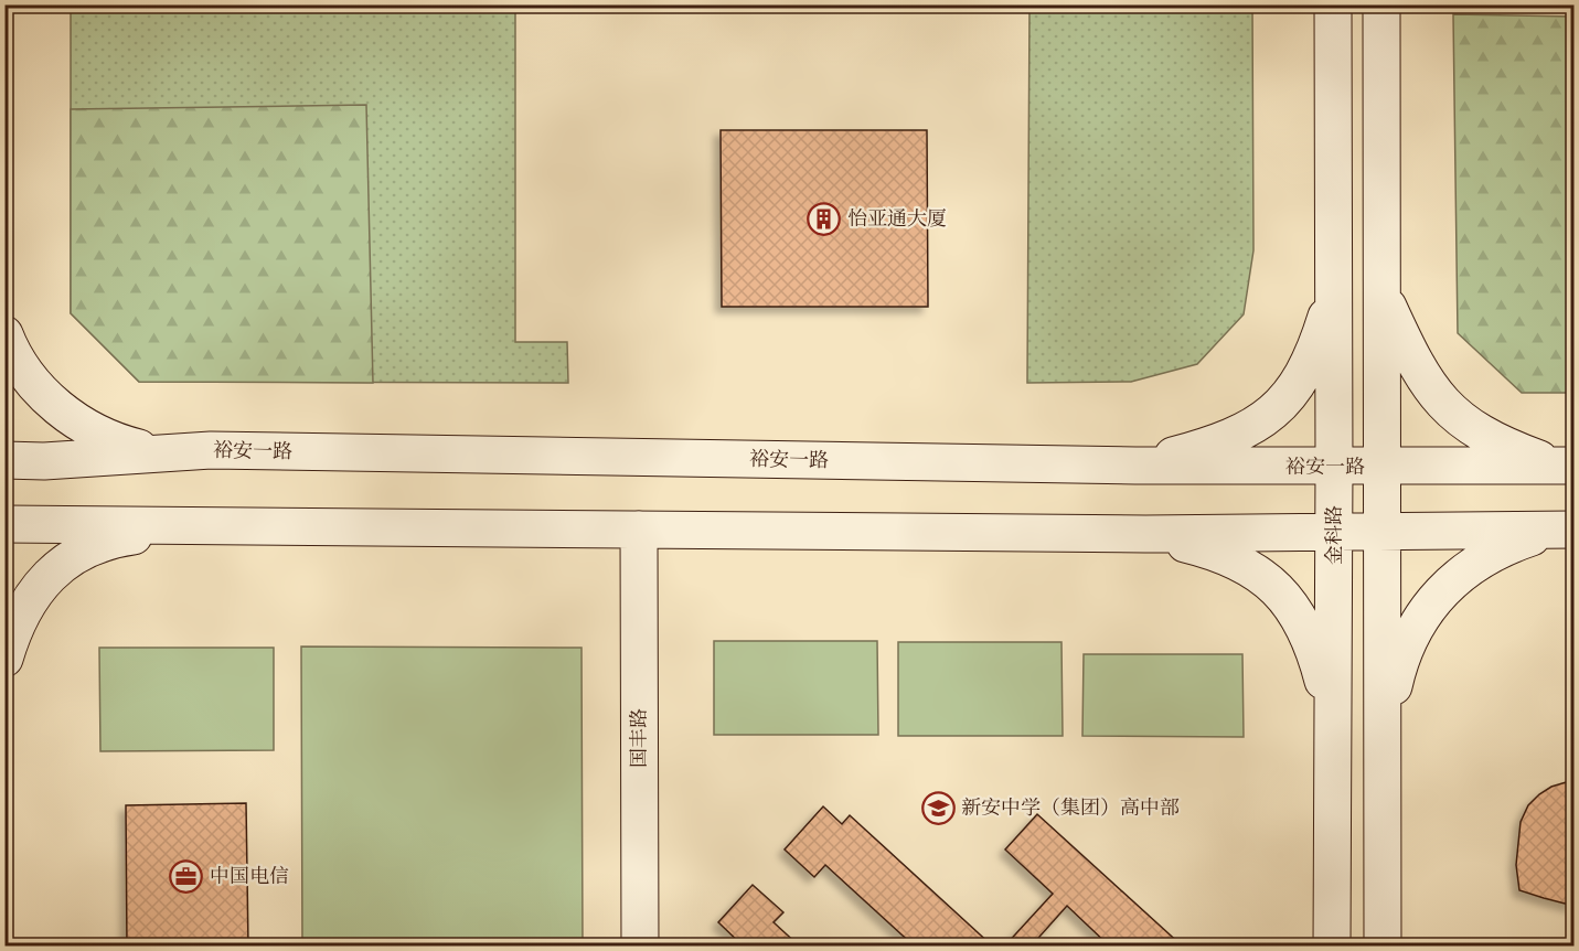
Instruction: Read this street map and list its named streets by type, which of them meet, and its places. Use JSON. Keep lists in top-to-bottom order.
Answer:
{
  "streets": {
    "main road": ["裕安一路", "金科路", "国丰路"]
  },
  "crossings": [
    ["裕安一路", "金科路"]
  ],
  "places": {
    "building": ["怡亚通大厦"],
    "school or university": ["新安中学（集团）高中部"],
    "office": ["中国电信"]
  }
}
